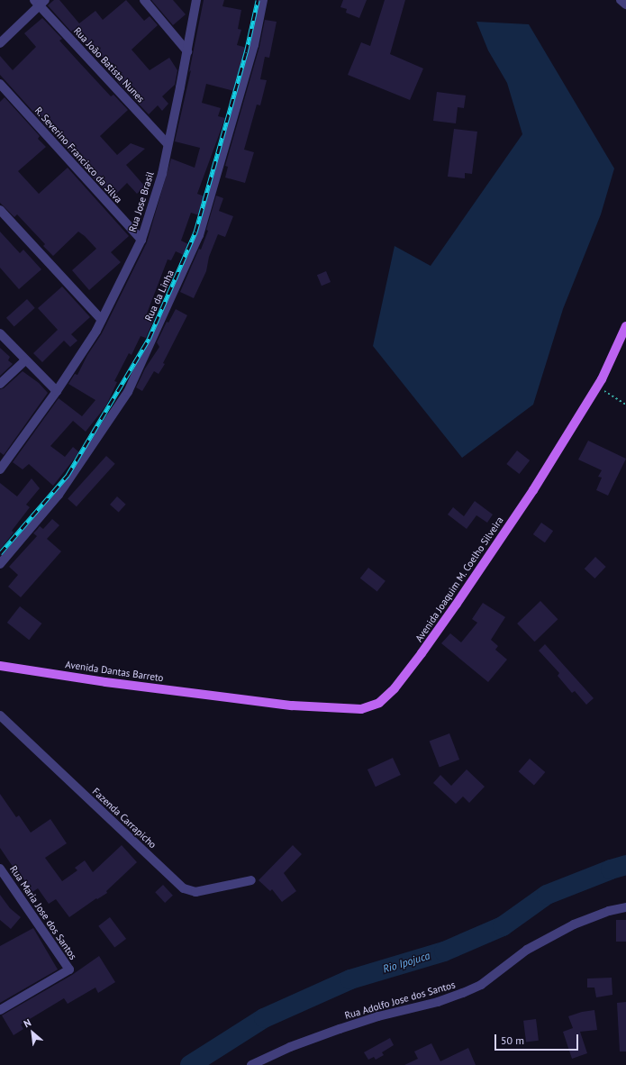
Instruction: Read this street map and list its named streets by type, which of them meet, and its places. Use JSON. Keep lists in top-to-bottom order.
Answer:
{
  "streets": {
    "main road": ["Avenida Joaquim M. Coelho Silveira", "Avenida Dantas Barreto"],
    "street": [
      "Rua João Batista Nunes",
      "R. Severino Francisco da Silva",
      "Rua Jose Brasil",
      "Rua da Linha",
      "Fazenda Carrapicho",
      "Rua Maria Jose dos Santos",
      "Rua Adolfo Jose dos Santos"
    ]
  },
  "crossings": [
    ["Rua João Batista Nunes", "Rua Jose Brasil"],
    ["R. Severino Francisco da Silva", "Rua Jose Brasil"],
    ["Avenida Joaquim M. Coelho Silveira", "Avenida Dantas Barreto"]
  ],
  "water": ["Rio Ipojuca"],
  "scale_bar": "50 m",
  "north": "top left"
}
